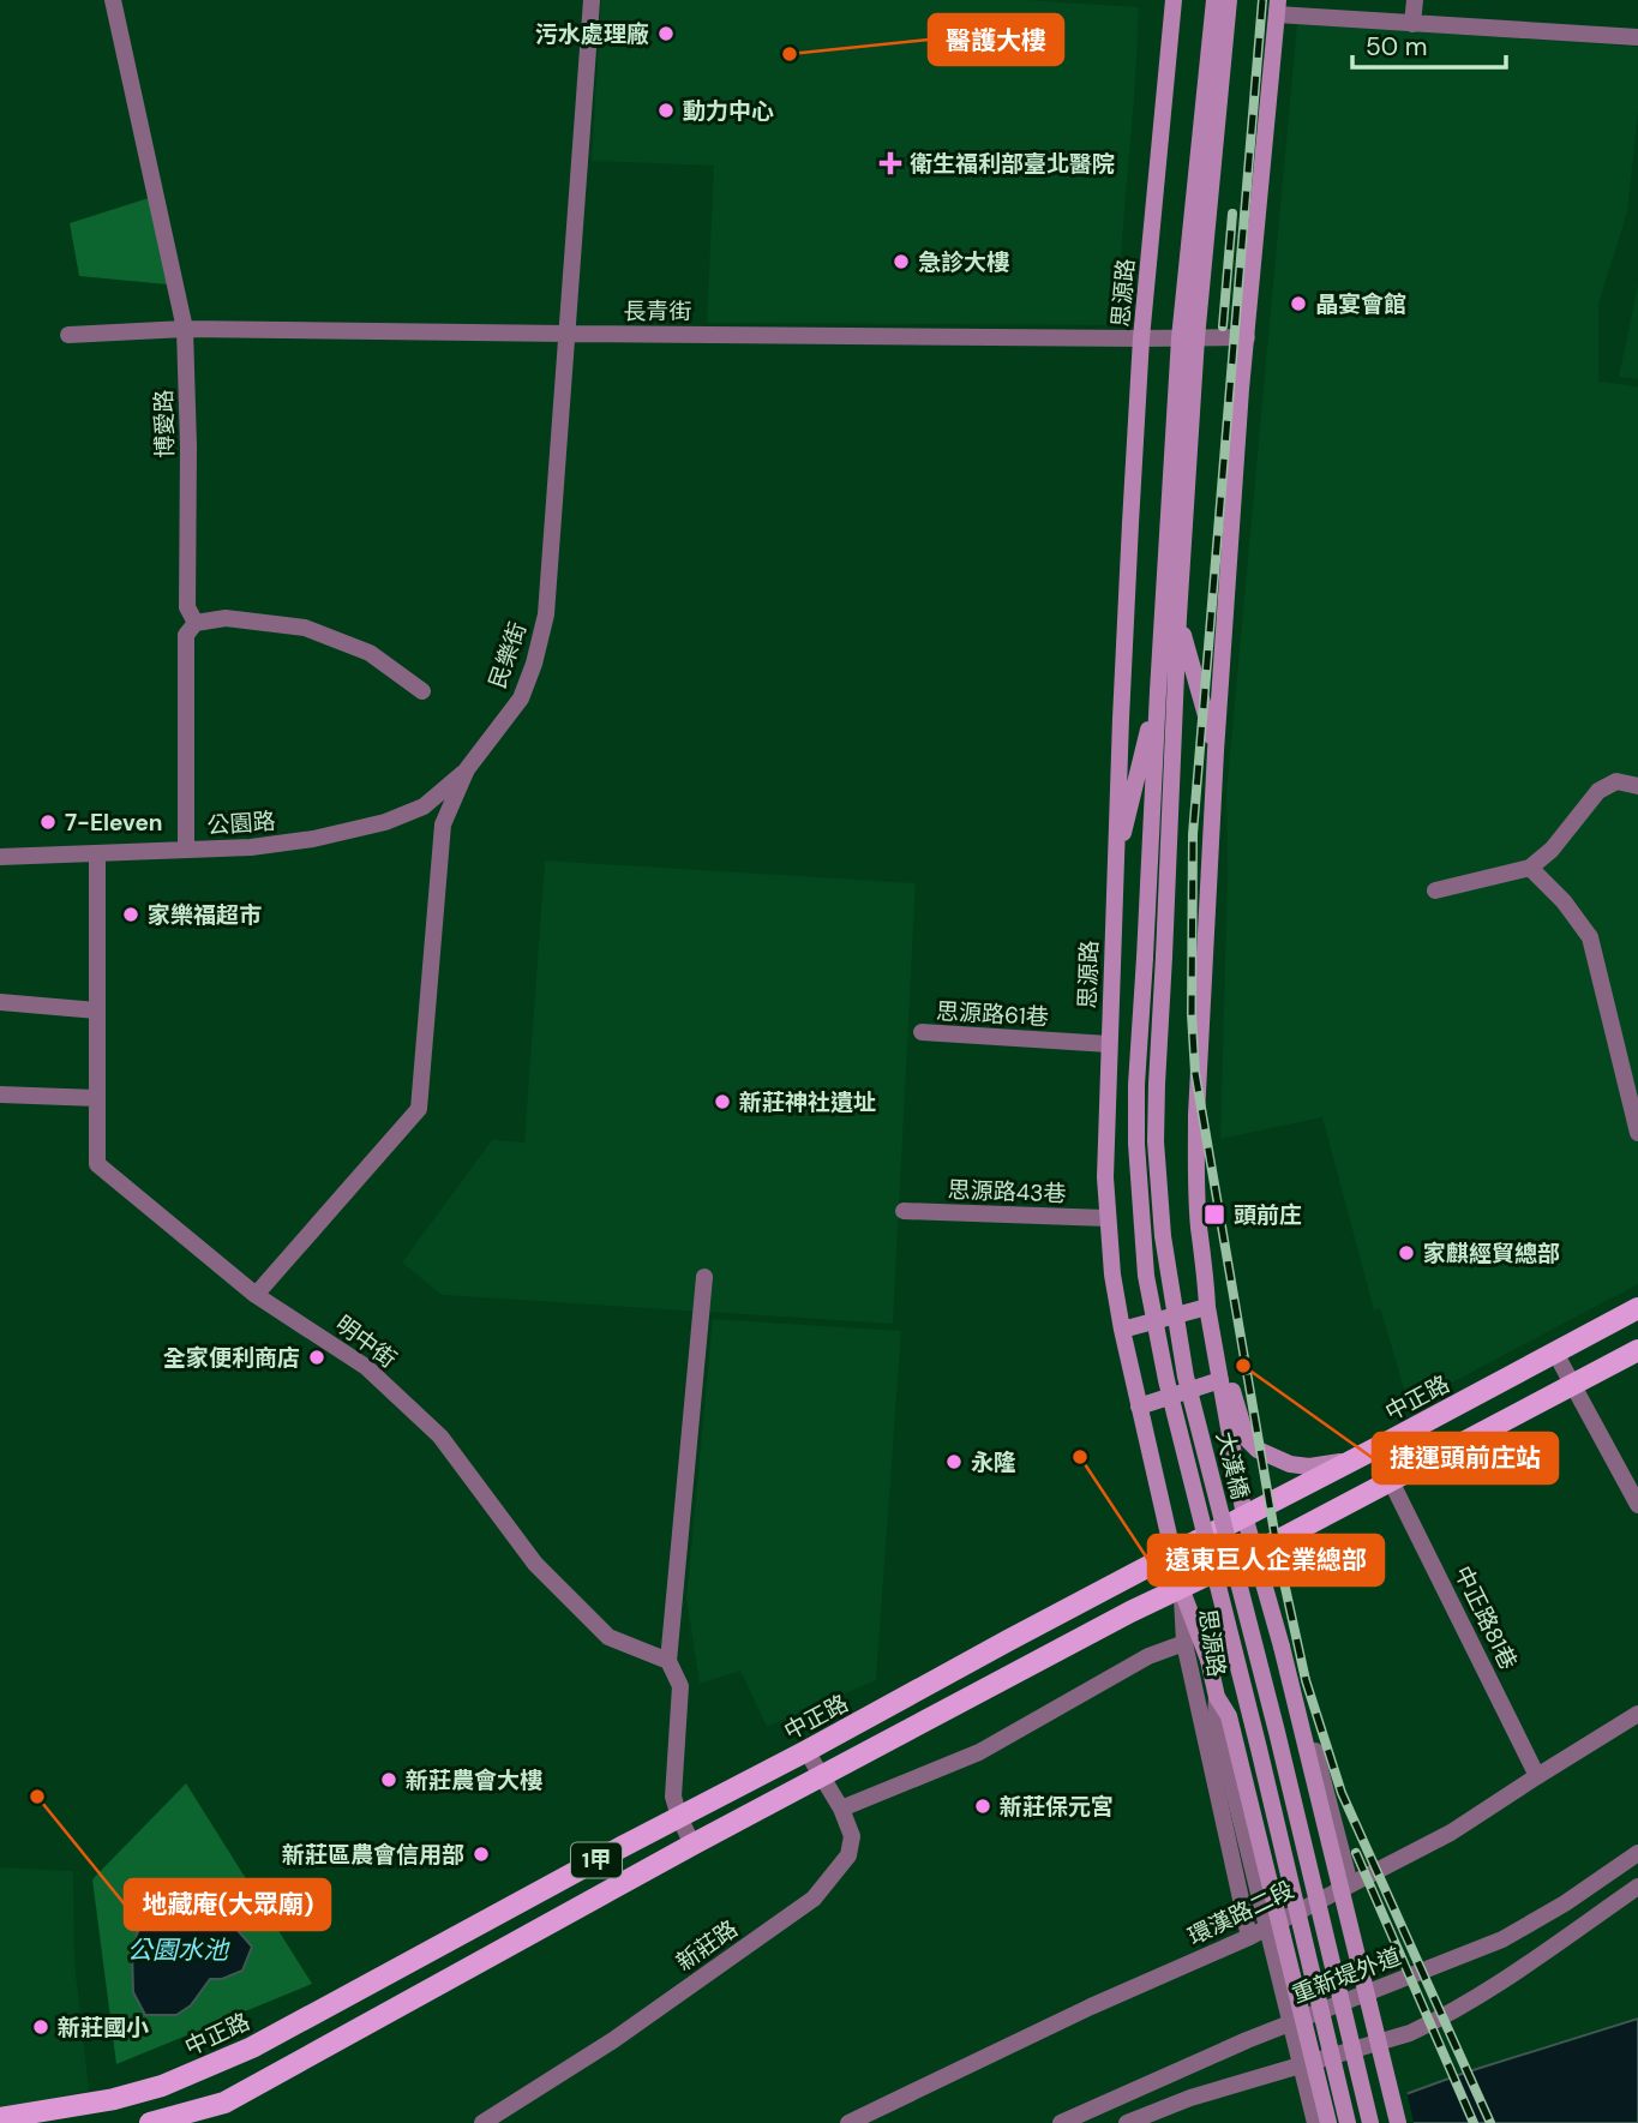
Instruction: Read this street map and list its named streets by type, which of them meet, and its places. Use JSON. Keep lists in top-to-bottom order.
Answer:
{
  "streets": {
    "main road": [
      "思源路",
      "中正路",
      "大漢橋",
      "1甲"
    ],
    "street": [
      "長青街",
      "博愛路",
      "民樂街",
      "公園路",
      "思源路61巷",
      "思源路43巷",
      "明中街",
      "中正路81巷",
      "環漢路二段",
      "新莊路",
      "重新堤外道"
    ]
  },
  "crossings": [
    ["思源路", "長青街"],
    ["思源路", "思源路61巷"],
    ["思源路", "思源路43巷"],
    ["思源路", "中正路"],
    ["思源路", "1甲"],
    ["思源路", "環漢路二段"],
    ["長青街", "博愛路"],
    ["長青街", "民樂街"],
    ["博愛路", "公園路"],
    ["民樂街", "公園路"],
    ["民樂街", "明中街"],
    ["公園路", "明中街"],
    ["中正路", "新莊路"],
    ["中正路81巷", "1甲"],
    ["中正路81巷", "環漢路二段"],
    ["1甲", "新莊路"]
  ],
  "water": ["公園水池"],
  "places": {
    "other": [
      "污水處理廠",
      "醫護大樓",
      "動力中心",
      "急診大樓",
      "晶宴會館",
      "7-Eleven",
      "家樂福超市",
      "新莊神社遺址",
      "家麒經貿總部",
      "全家便利商店",
      "捷運頭前庄站",
      "遠東巨人企業總部",
      "永隆",
      "新莊農會大樓",
      "地藏庵(大眾廟)",
      "新莊保元宮",
      "新莊區農會信用部",
      "新莊國小"
    ],
    "health": ["衛生福利部臺北醫院"],
    "transit": ["頭前庄"]
  },
  "scale_bar": "50 m"
}
